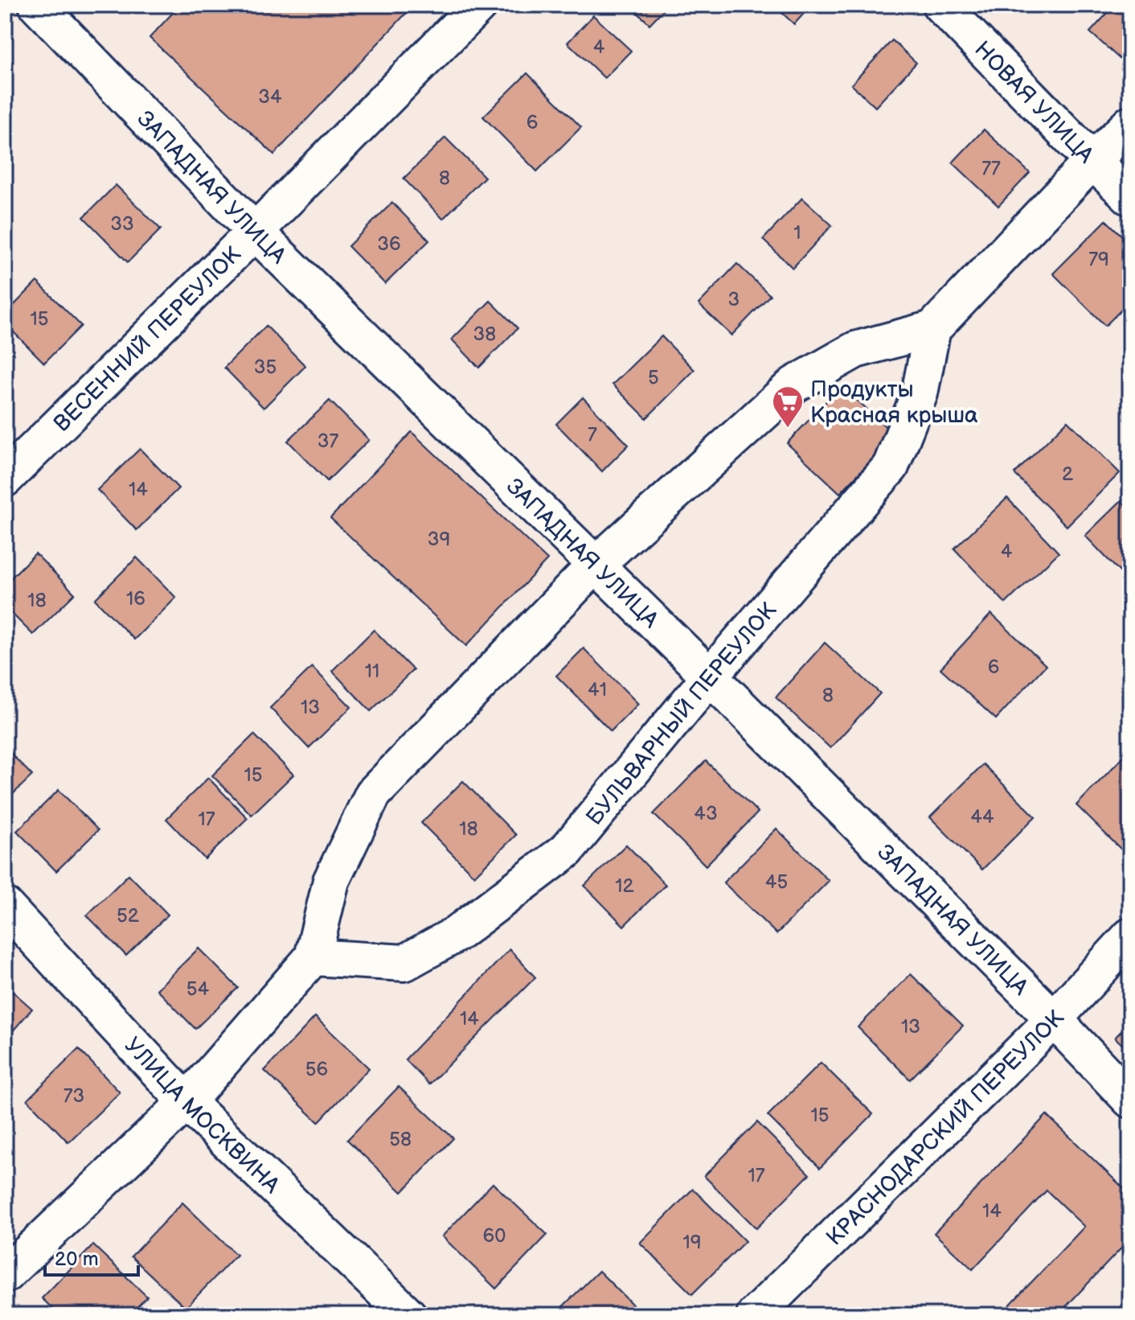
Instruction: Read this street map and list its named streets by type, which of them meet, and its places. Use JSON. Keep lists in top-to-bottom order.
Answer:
{
  "streets": {
    "street": [
      "НОВАЯ УЛИЦА",
      "ЗАПАДНАЯ УЛИЦА",
      "ВЕСЕННИЙ ПЕРЕУЛОК",
      "БУЛЬВАРНЫЙ ПЕРЕУЛОК",
      "УЛИЦА МОСКВИНА",
      "КРАСНОДАРСКИЙ ПЕРЕУЛОК"
    ]
  },
  "crossings": [
    ["ЗАПАДНАЯ УЛИЦА", "ВЕСЕННИЙ ПЕРЕУЛОК"],
    ["ЗАПАДНАЯ УЛИЦА", "БУЛЬВАРНЫЙ ПЕРЕУЛОК"],
    ["ЗАПАДНАЯ УЛИЦА", "КРАСНОДАРСКИЙ ПЕРЕУЛОК"]
  ],
  "places": {
    "supermarket": ["Продукты Красная крыша"]
  },
  "house_numbers": [
    "4",
    "34",
    "6",
    "77",
    "8",
    "33",
    "1",
    "36",
    "79",
    "3",
    "15",
    "38",
    "35",
    "5",
    "7",
    "37",
    "2",
    "14",
    "39",
    "4",
    "16",
    "18",
    "6",
    "11",
    "41",
    "8",
    "13",
    "15",
    "43",
    "44",
    "17",
    "18",
    "45",
    "12",
    "52",
    "54",
    "14",
    "13",
    "56",
    "73",
    "15",
    "58",
    "17",
    "14",
    "60",
    "19"
  ],
  "scale_bar": "20 m"
}
